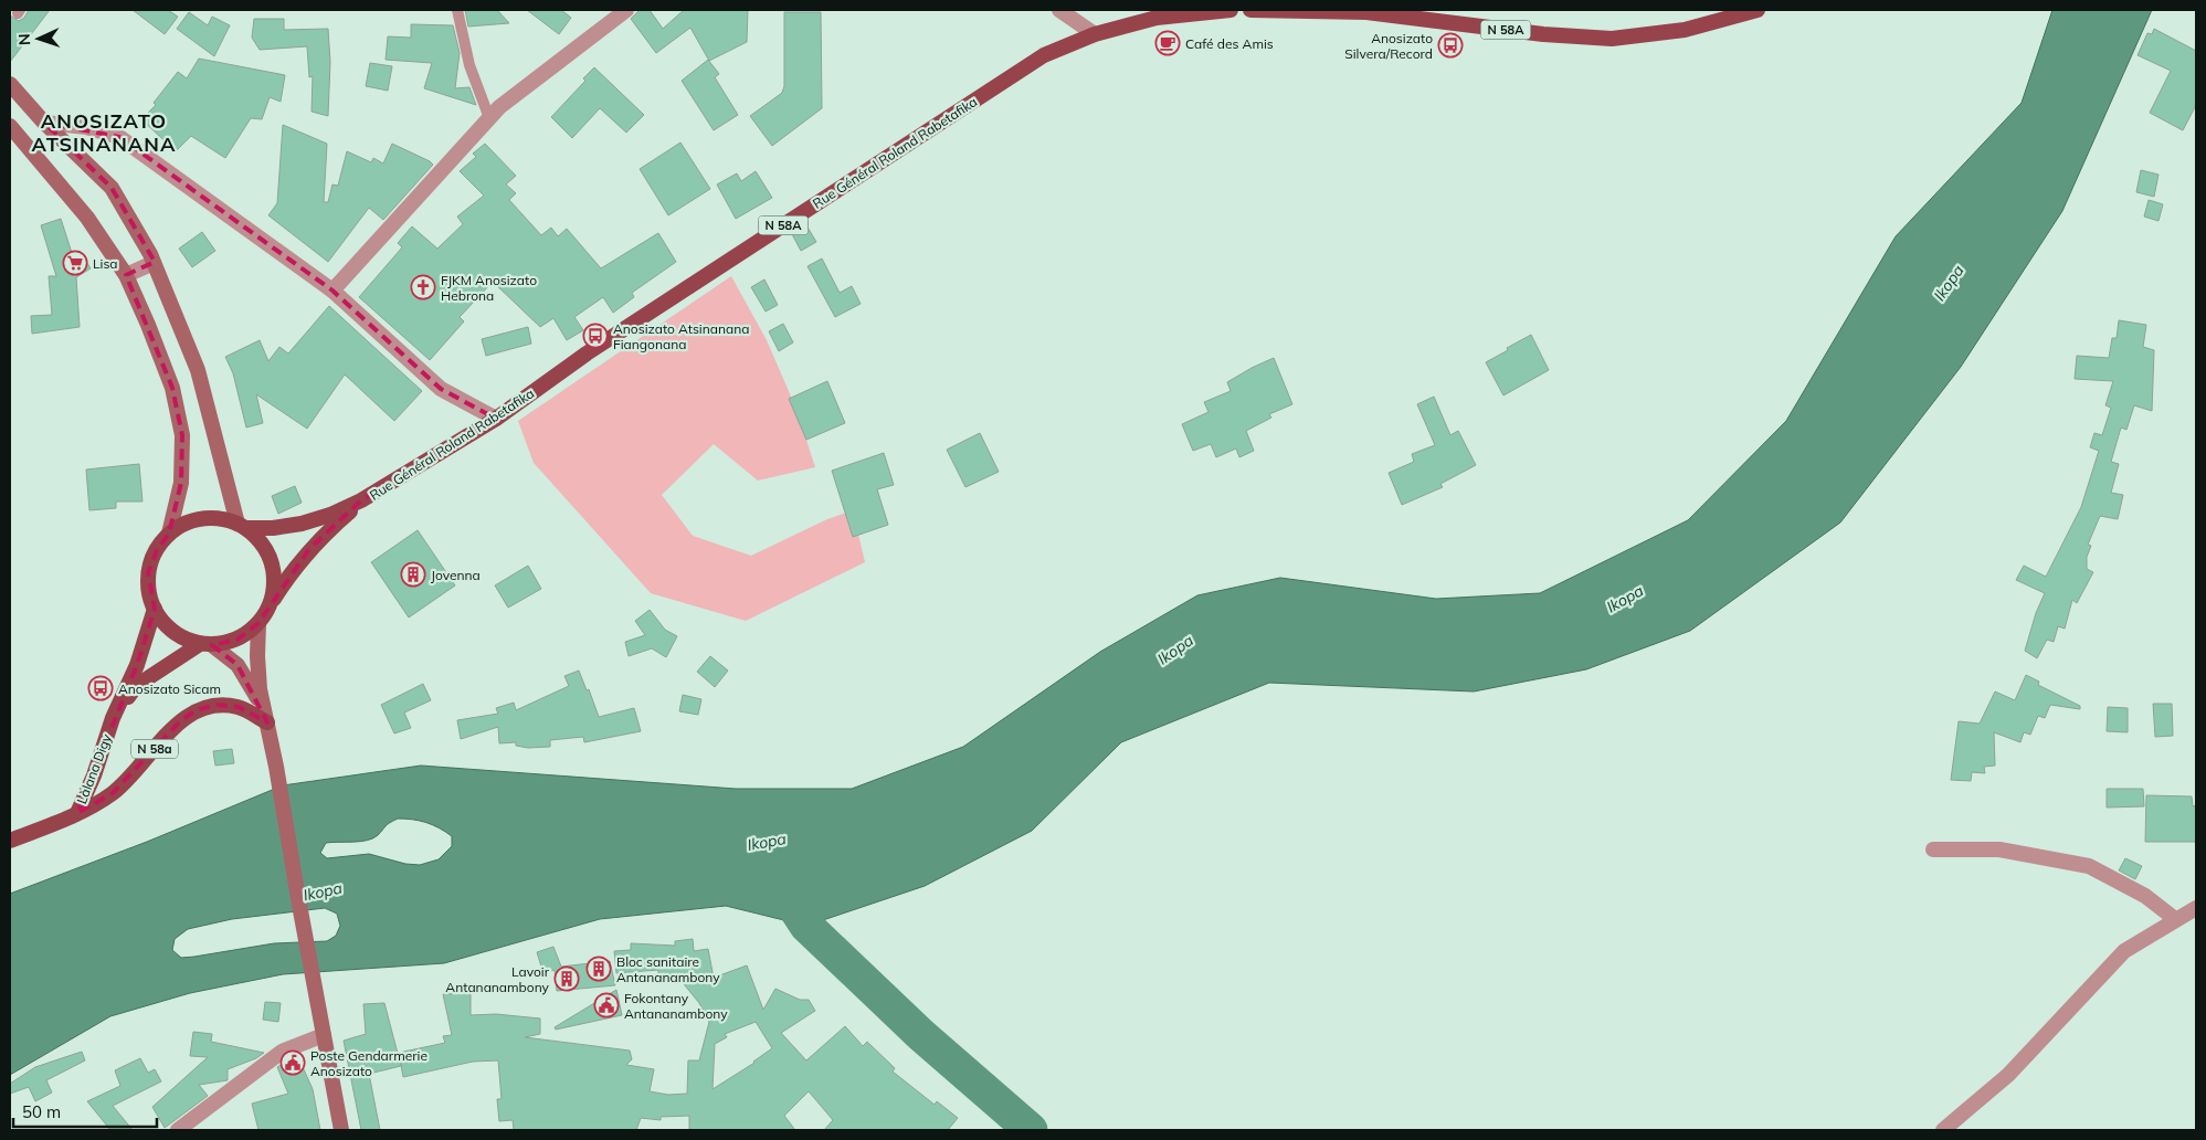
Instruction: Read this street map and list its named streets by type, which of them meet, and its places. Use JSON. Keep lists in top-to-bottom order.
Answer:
{
  "streets": {
    "main road": [
      "N 58A",
      "Rue Général Roland Rabetafika",
      "N 58a",
      "Làlana Digy"
    ]
  },
  "crossings": [
    ["N 58a", "Làlana Digy"]
  ],
  "districts": ["ANOSIZATO ATSINANANA"],
  "water": ["Ikopa"],
  "places": {
    "cafe": ["Café des Amis"],
    "bus stop": ["Anosizato Silvera/Record", "Anosizato Atsinanana Fiangonana", "Anosizato Sicam"],
    "supermarket": ["Lisa"],
    "church": ["FJKM Anosizato Hebrona"],
    "building": ["Jovenna", "Bloc sanitaire Antananambony", "Lavoir Antananambony"],
    "public building": ["Fokontany Antananambony", "Poste Gendarmerie Anosizato"]
  },
  "scale_bar": "50 m",
  "north": "left"
}
